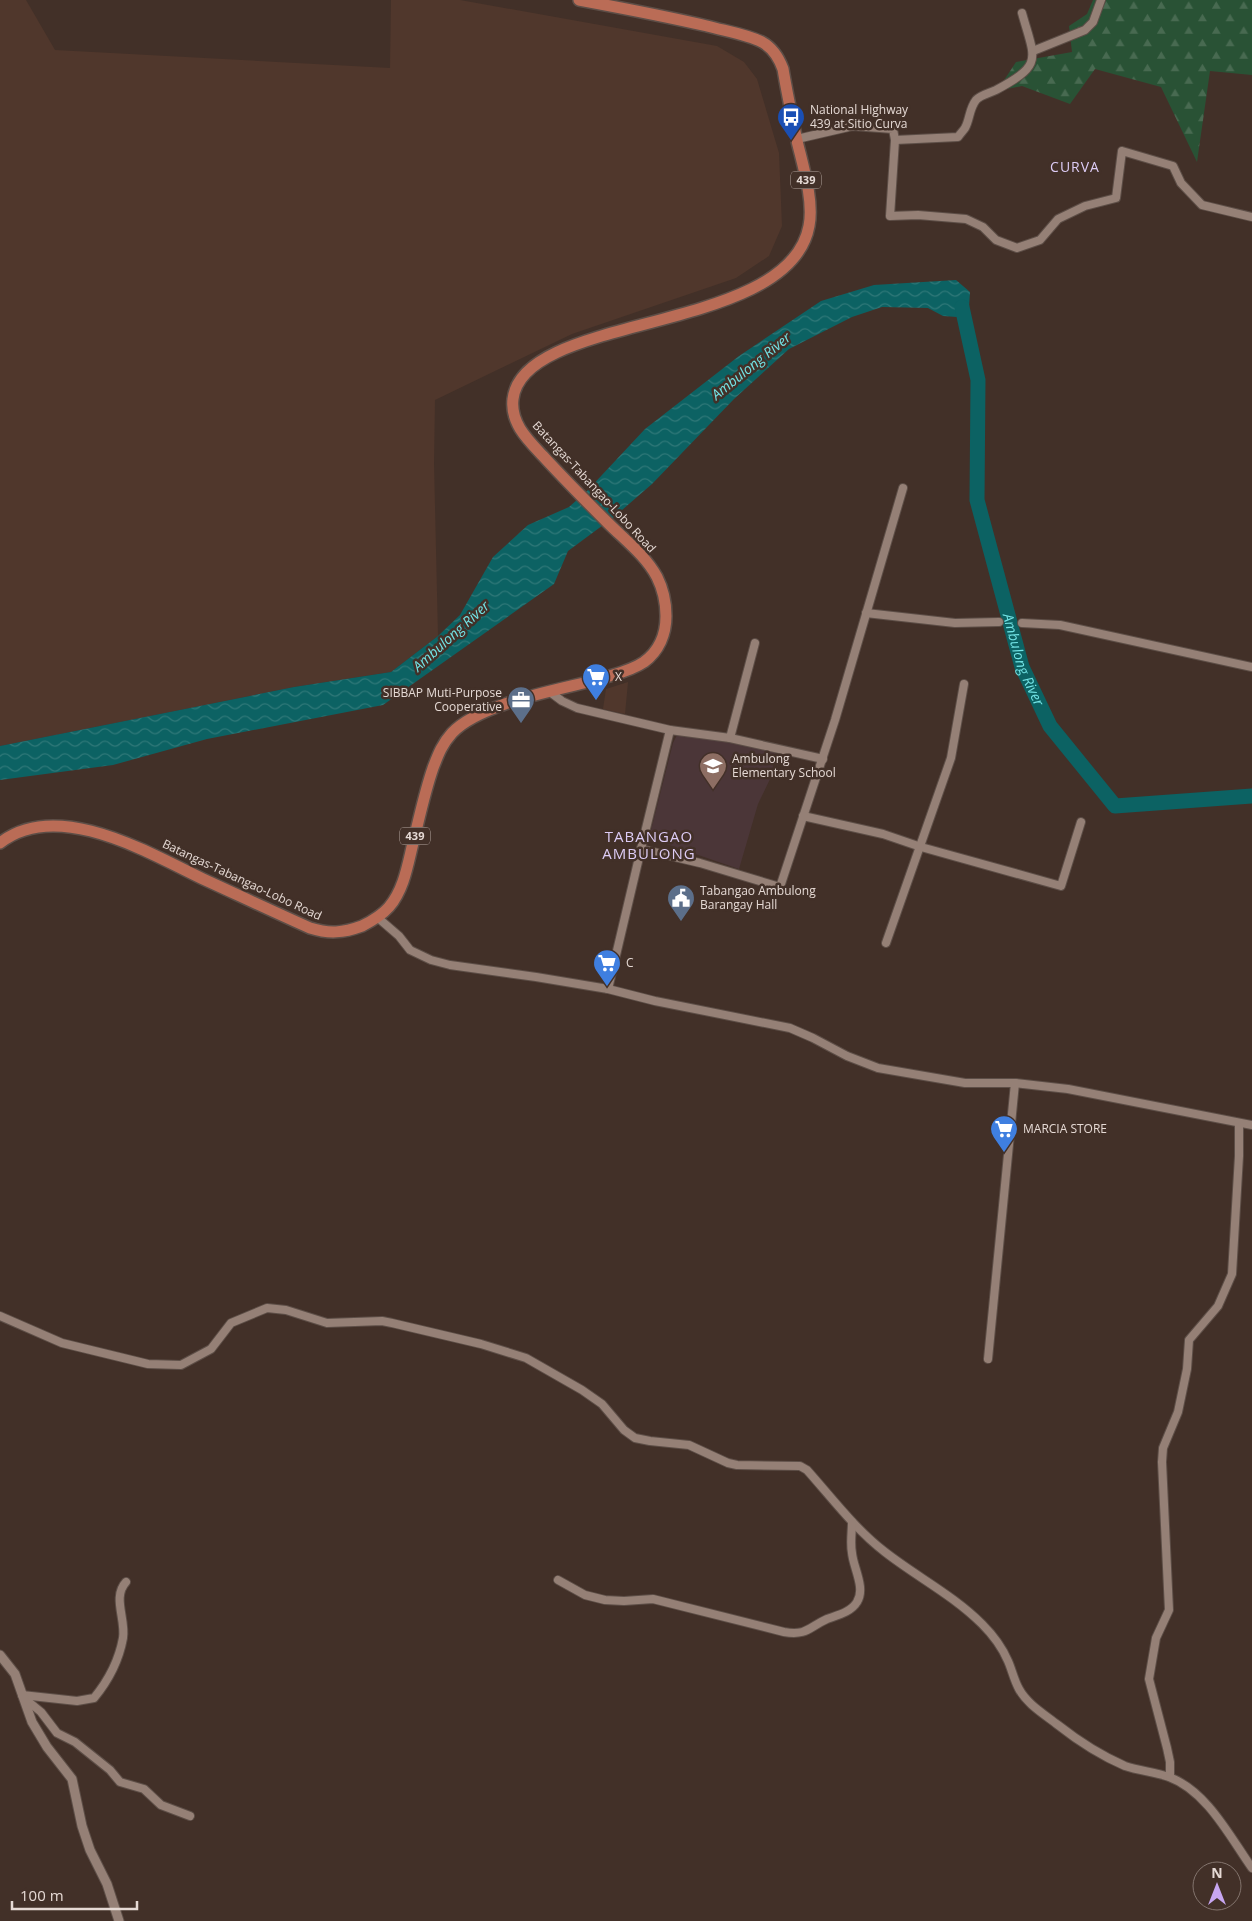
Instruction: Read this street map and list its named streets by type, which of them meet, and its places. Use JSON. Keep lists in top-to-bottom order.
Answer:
{
  "streets": {
    "main road": ["439", "Batangas-Tabangao-Lobo Road"]
  },
  "districts": ["CURVA", "TABANGAO AMBULONG"],
  "water": ["Ambulong River"],
  "places": {
    "bus stop": ["National Highway 439 at Sitio Curva"],
    "supermarket": ["X", "C", "MARCIA STORE"],
    "office": ["SIBBAP Muti-Purpose Cooperative"],
    "school or university": ["Ambulong Elementary School"],
    "public building": ["Tabangao Ambulong Barangay Hall"]
  },
  "scale_bar": "100 m",
  "north": "top"
}
